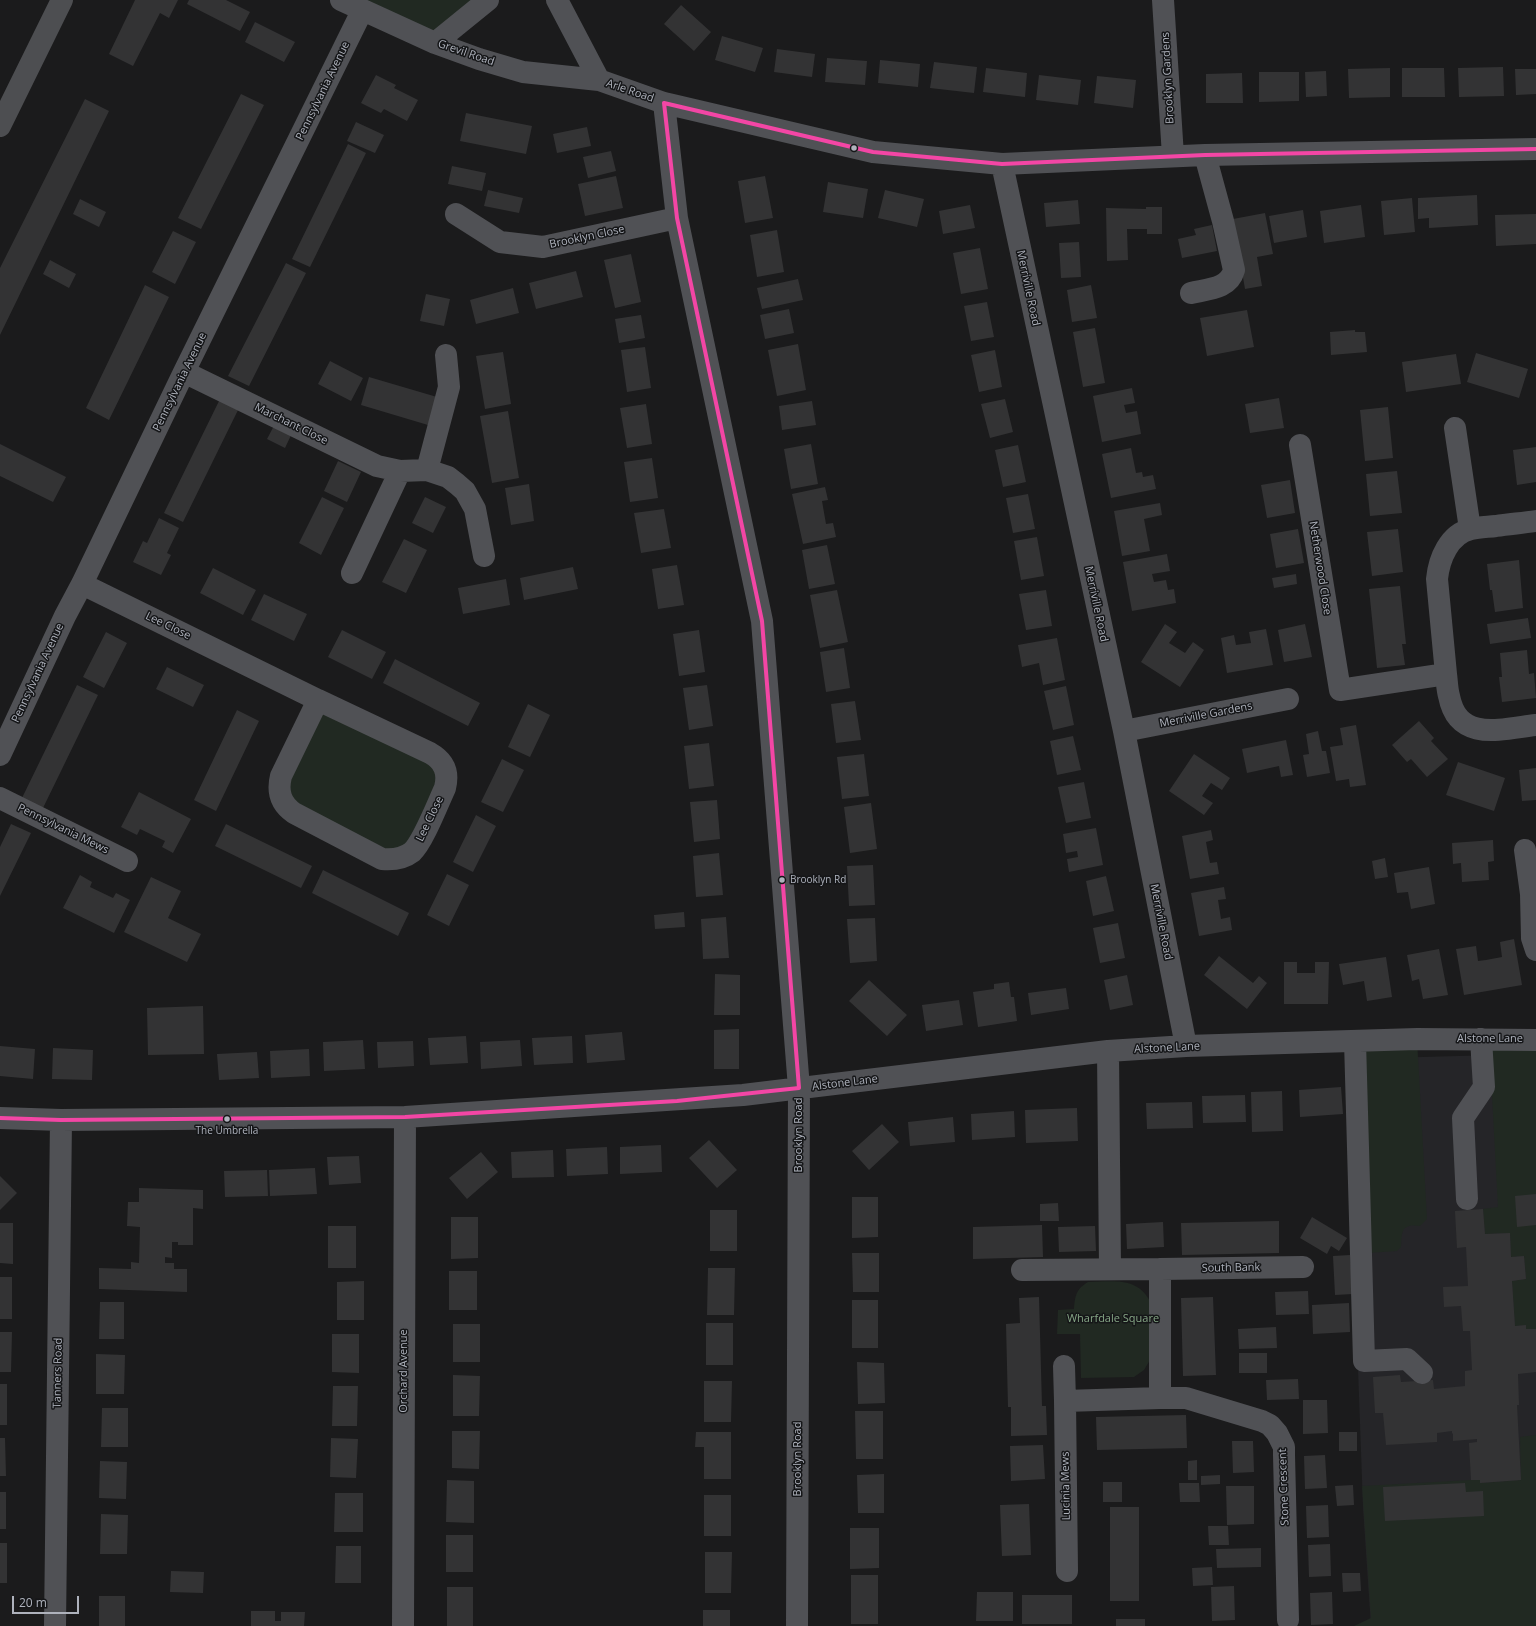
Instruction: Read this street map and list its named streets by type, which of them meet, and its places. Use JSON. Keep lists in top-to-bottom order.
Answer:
{
  "streets": {
    "street": [
      "Grevil Road",
      "Brooklyn Gardens",
      "Pennsylvania Avenue",
      "Arle Road",
      "Brooklyn Close",
      "Merriville Road",
      "Marchant Close",
      "Netherwood Close",
      "Lee Close",
      "Merriville Gardens",
      "Pennsylvania Mews",
      "Alstone Lane",
      "Brooklyn Road",
      "South Bank",
      "Orchard Avenue",
      "Tanners Road",
      "Lucinia Mews",
      "Stone Crescent"
    ]
  },
  "crossings": [
    ["Grevil Road", "Pennsylvania Avenue"],
    ["Grevil Road", "Arle Road"],
    ["Brooklyn Gardens", "Arle Road"],
    ["Pennsylvania Avenue", "Marchant Close"],
    ["Pennsylvania Avenue", "Lee Close"],
    ["Arle Road", "Merriville Road"],
    ["Arle Road", "Brooklyn Road"],
    ["Brooklyn Close", "Brooklyn Road"],
    ["Merriville Road", "Merriville Gardens"],
    ["Merriville Road", "Alstone Lane"],
    ["Alstone Lane", "Brooklyn Road"],
    ["Alstone Lane", "Orchard Avenue"],
    ["Alstone Lane", "Tanners Road"]
  ],
  "parks": ["Wharfdale Square"],
  "places": ["Brooklyn Rd", "The Umbrella"],
  "scale_bar": "20 m"
}
